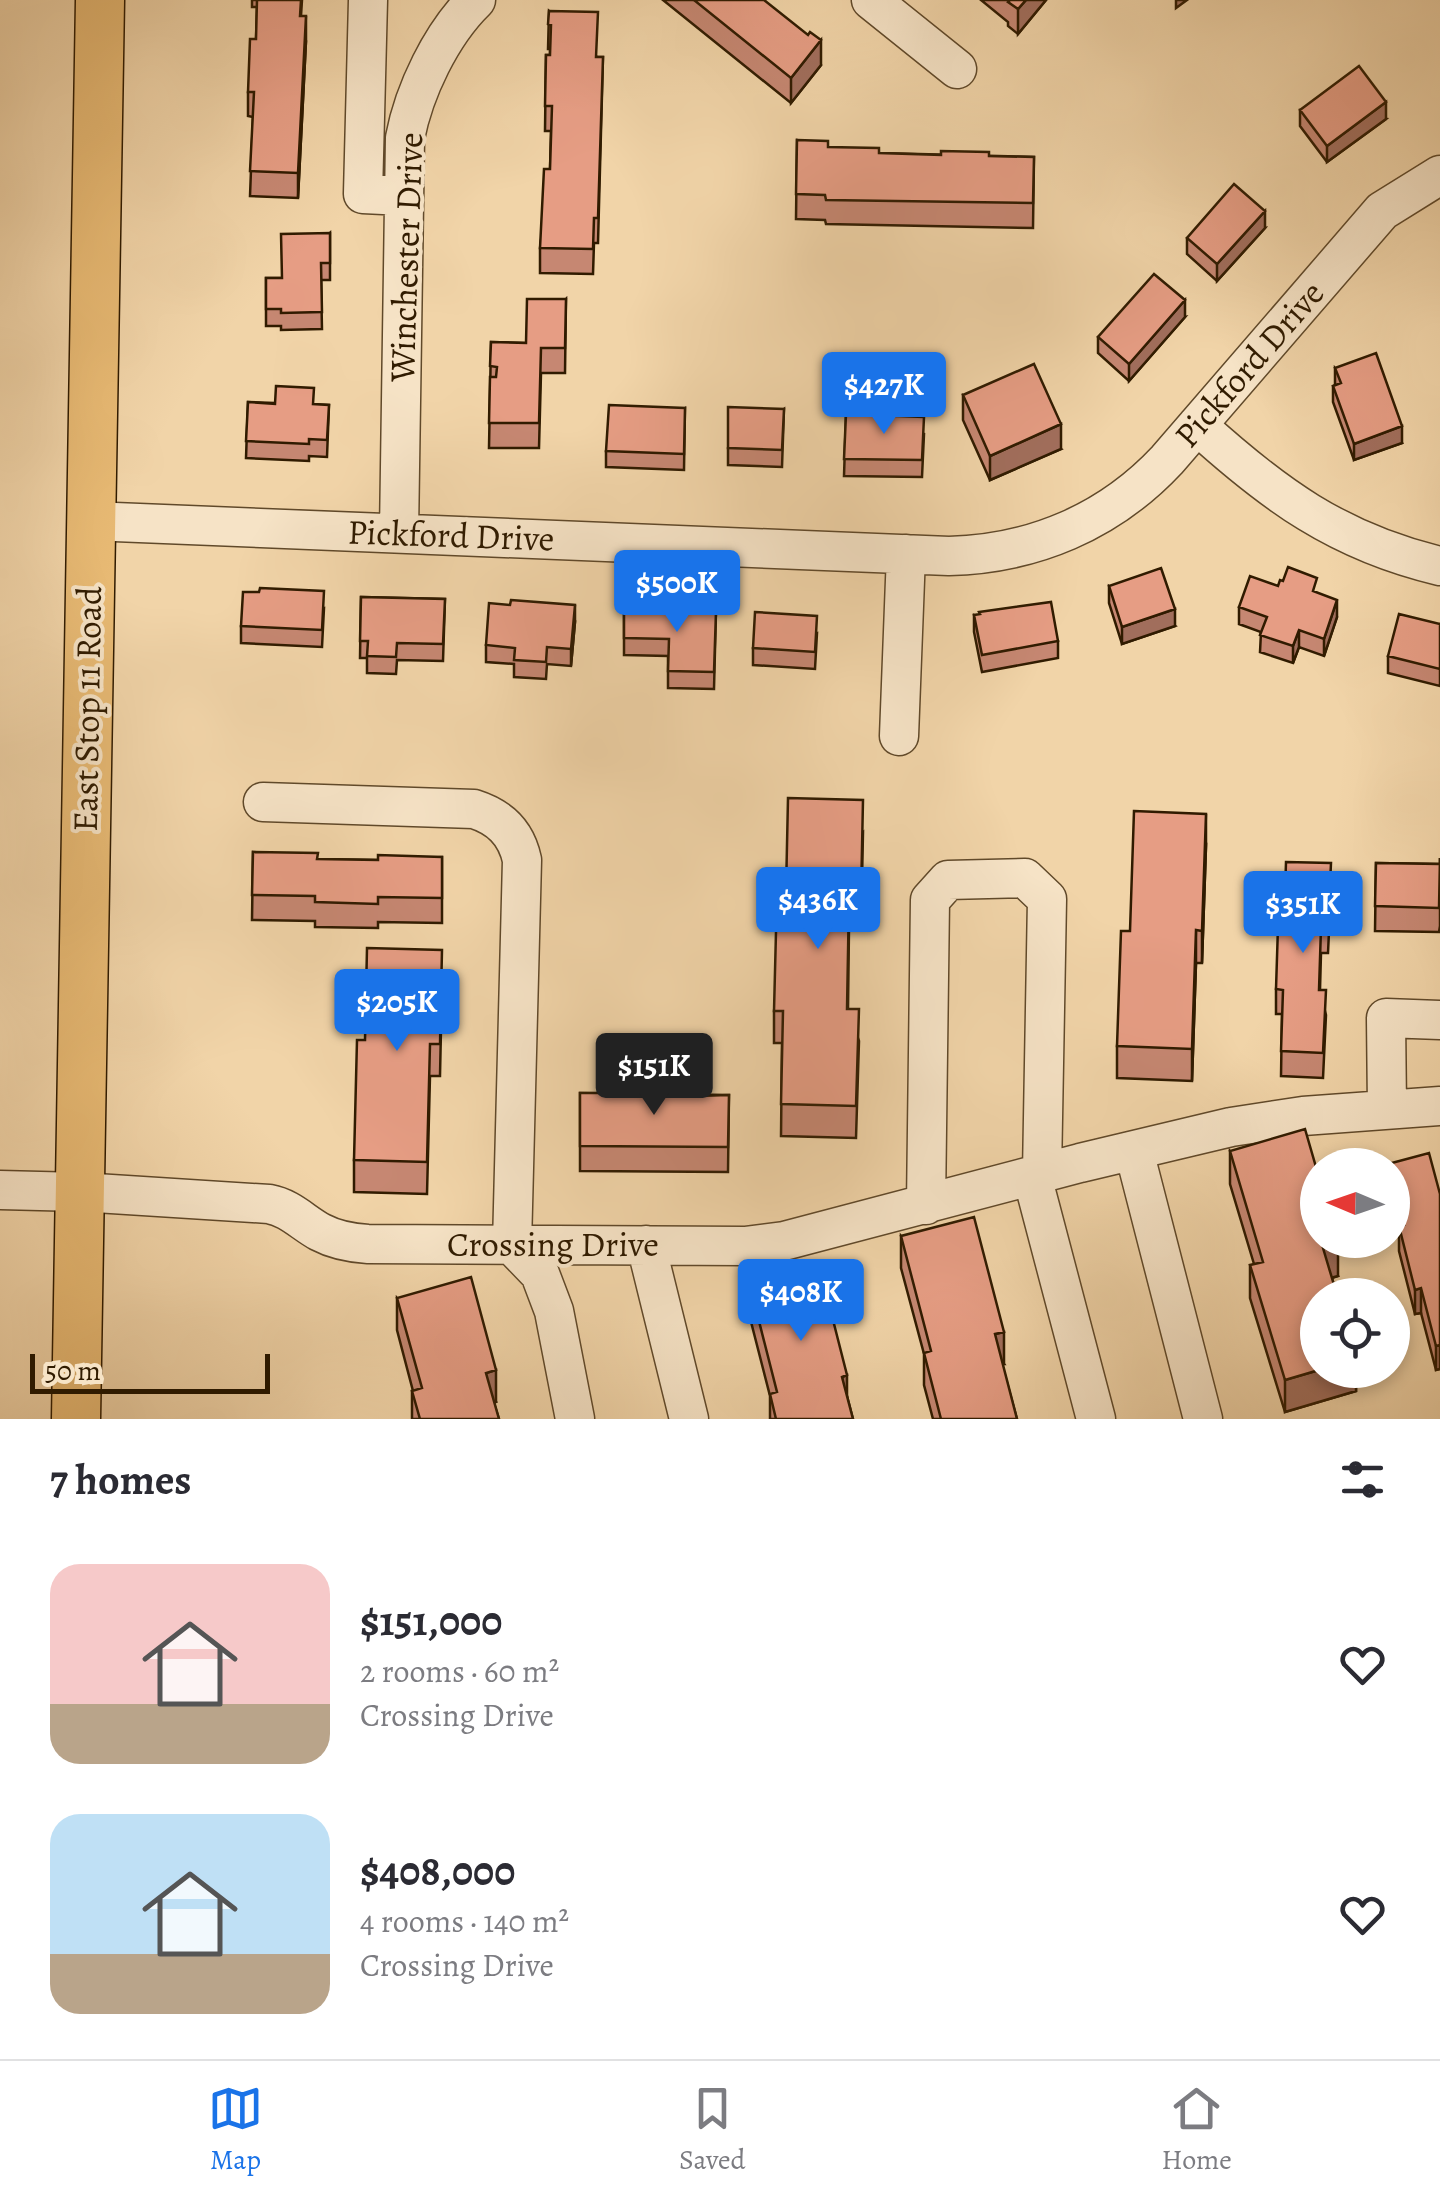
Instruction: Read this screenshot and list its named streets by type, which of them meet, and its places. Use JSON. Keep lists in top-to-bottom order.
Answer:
{
  "streets": {
    "main road": ["East Stop 11 Road"],
    "street": ["Winchester Drive", "Pickford Drive", "Crossing Drive"]
  },
  "crossings": [
    ["Winchester Drive", "Pickford Drive"],
    ["Pickford Drive", "East Stop 11 Road"],
    ["East Stop 11 Road", "Crossing Drive"]
  ],
  "scale_bar": "50 m",
  "north": "left",
  "page": {
    "price": [
      "$427K",
      "$500K",
      "$436K",
      "$351K",
      "$205K",
      "$151K",
      "$408K"
    ],
    "scale": "50 m",
    "heading": "7 homes",
    "list": [
      {
        "name": "$151,000",
        "note": "2 rooms · 60 m² · Crossing Drive"
      },
      {
        "name": "$408,000",
        "note": "4 rooms · 140 m² · Crossing Drive"
      }
    ],
    "tabs": ["Map", "Saved", "Home"]
  }
}
